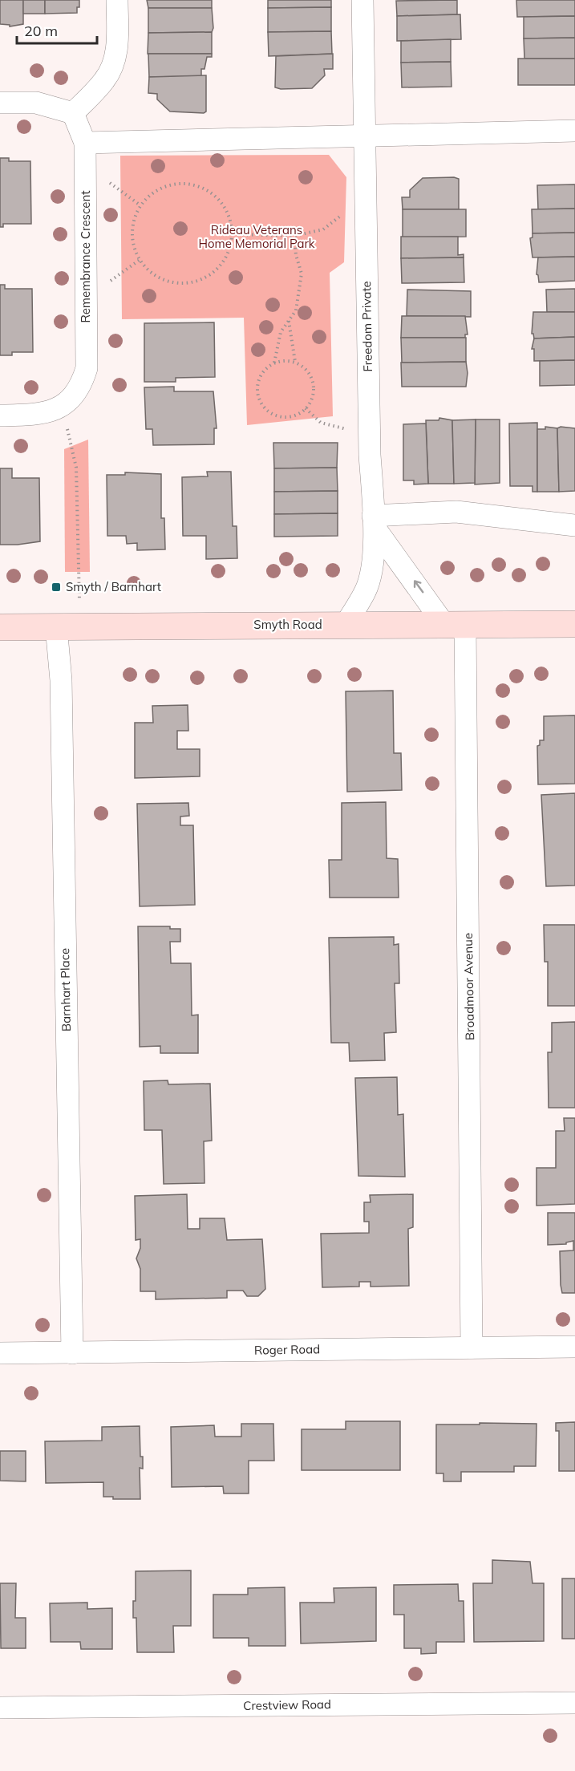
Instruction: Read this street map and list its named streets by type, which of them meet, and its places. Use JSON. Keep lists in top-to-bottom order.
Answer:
{
  "streets": {
    "main road": ["Smyth Road"],
    "street": [
      "Remembrance Crescent",
      "Freedom Private",
      "Broadmoor Avenue",
      "Barnhart Place",
      "Roger Road",
      "Crestview Road"
    ]
  },
  "crossings": [
    ["Freedom Private", "Smyth Road"],
    ["Smyth Road", "Broadmoor Avenue"],
    ["Smyth Road", "Barnhart Place"],
    ["Broadmoor Avenue", "Roger Road"],
    ["Barnhart Place", "Roger Road"]
  ],
  "parks": ["Rideau Veterans Home Memorial Park"],
  "places": {
    "transit": ["Smyth / Barnhart"]
  },
  "scale_bar": "20 m"
}
